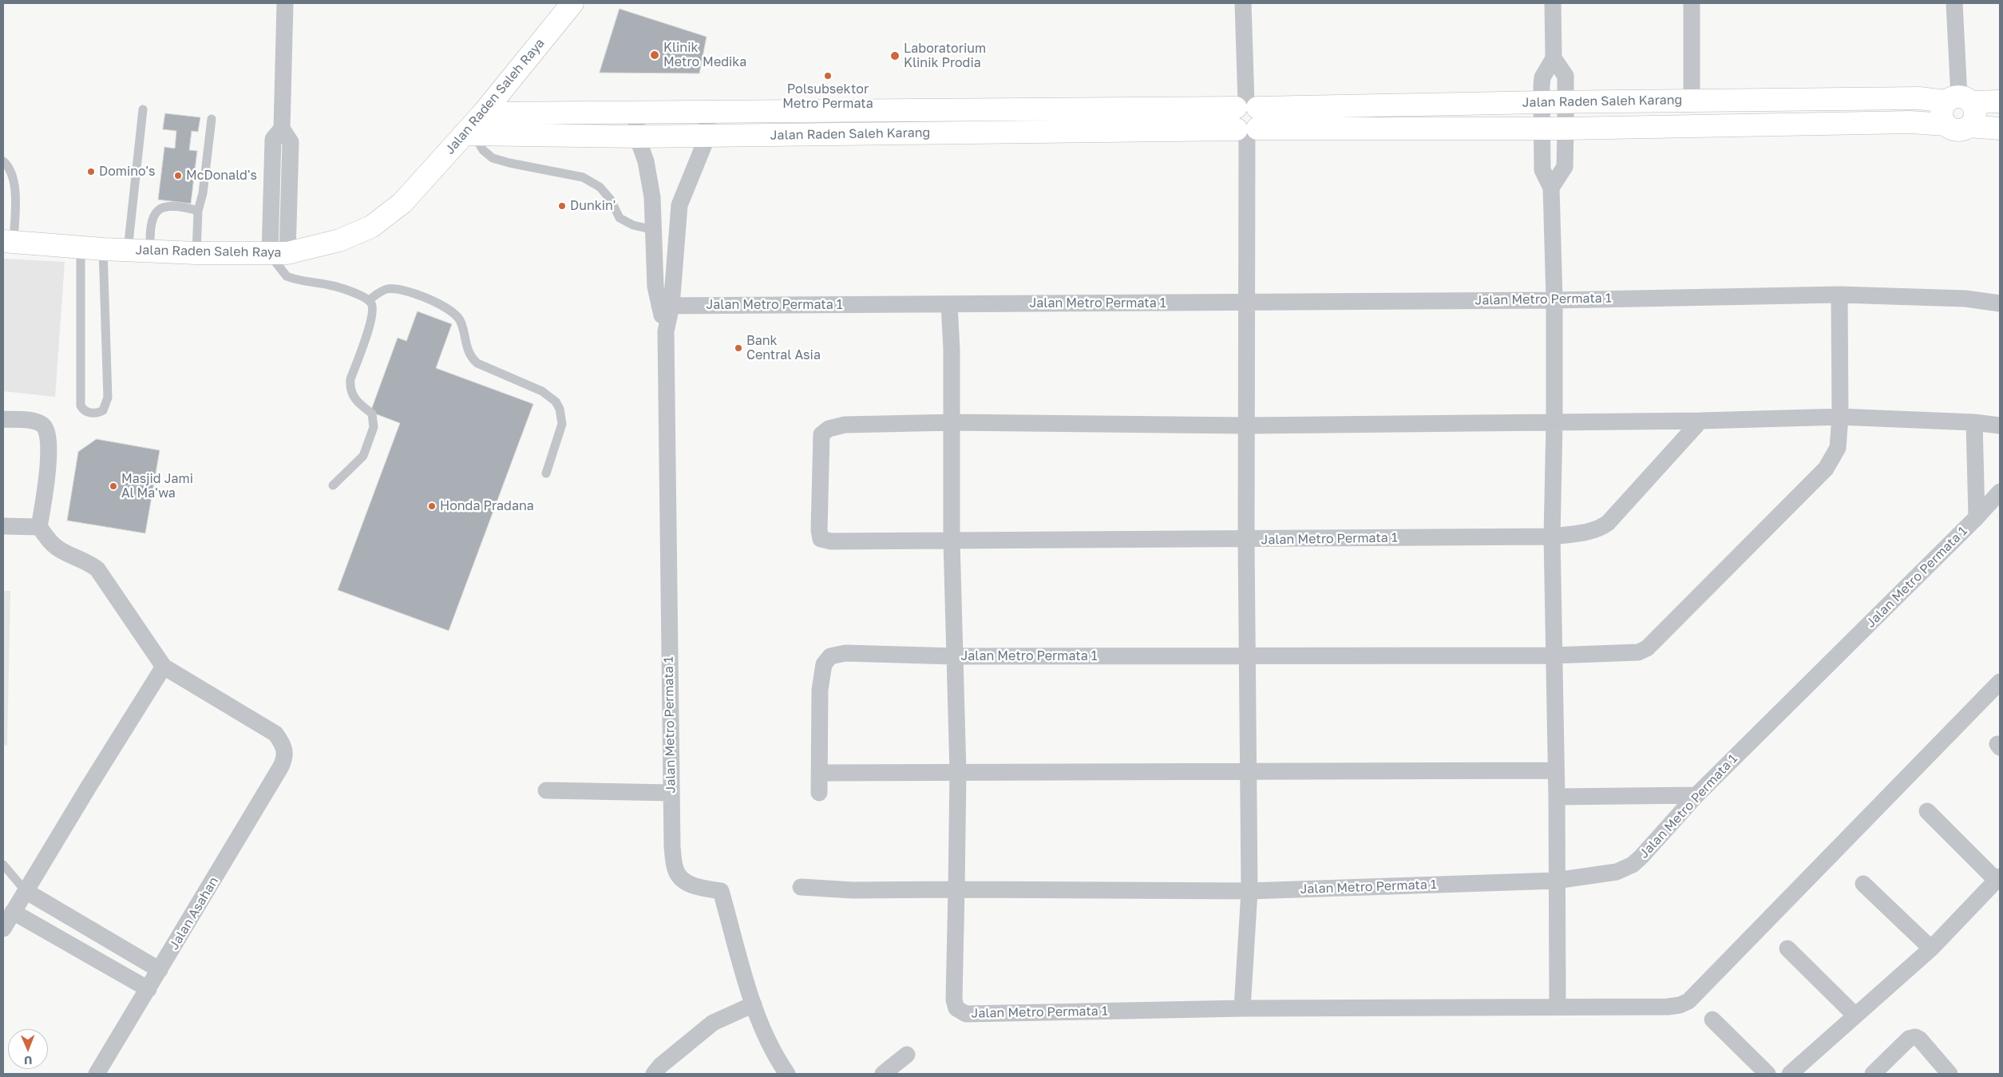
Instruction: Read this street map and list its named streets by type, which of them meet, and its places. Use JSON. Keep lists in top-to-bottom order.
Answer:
{
  "streets": {
    "main road": ["Jalan Raden Saleh Raya", "Jalan Raden Saleh Karang"],
    "street": ["Jalan Metro Permata 1", "Jalan Asahan"]
  },
  "crossings": [
    ["Jalan Raden Saleh Raya", "Jalan Raden Saleh Karang"],
    ["Jalan Raden Saleh Karang", "Jalan Metro Permata 1"]
  ],
  "places": [
    "Klinik Metro Medika",
    "Laboratorium Klinik Prodia",
    "Polsubsektor Metro Permata",
    "Domino's",
    "McDonald's",
    "Dunkin'",
    "Bank Central Asia",
    "Masjid Jami Al Ma'wa",
    "Honda Pradana"
  ],
  "north": "bottom"
}
